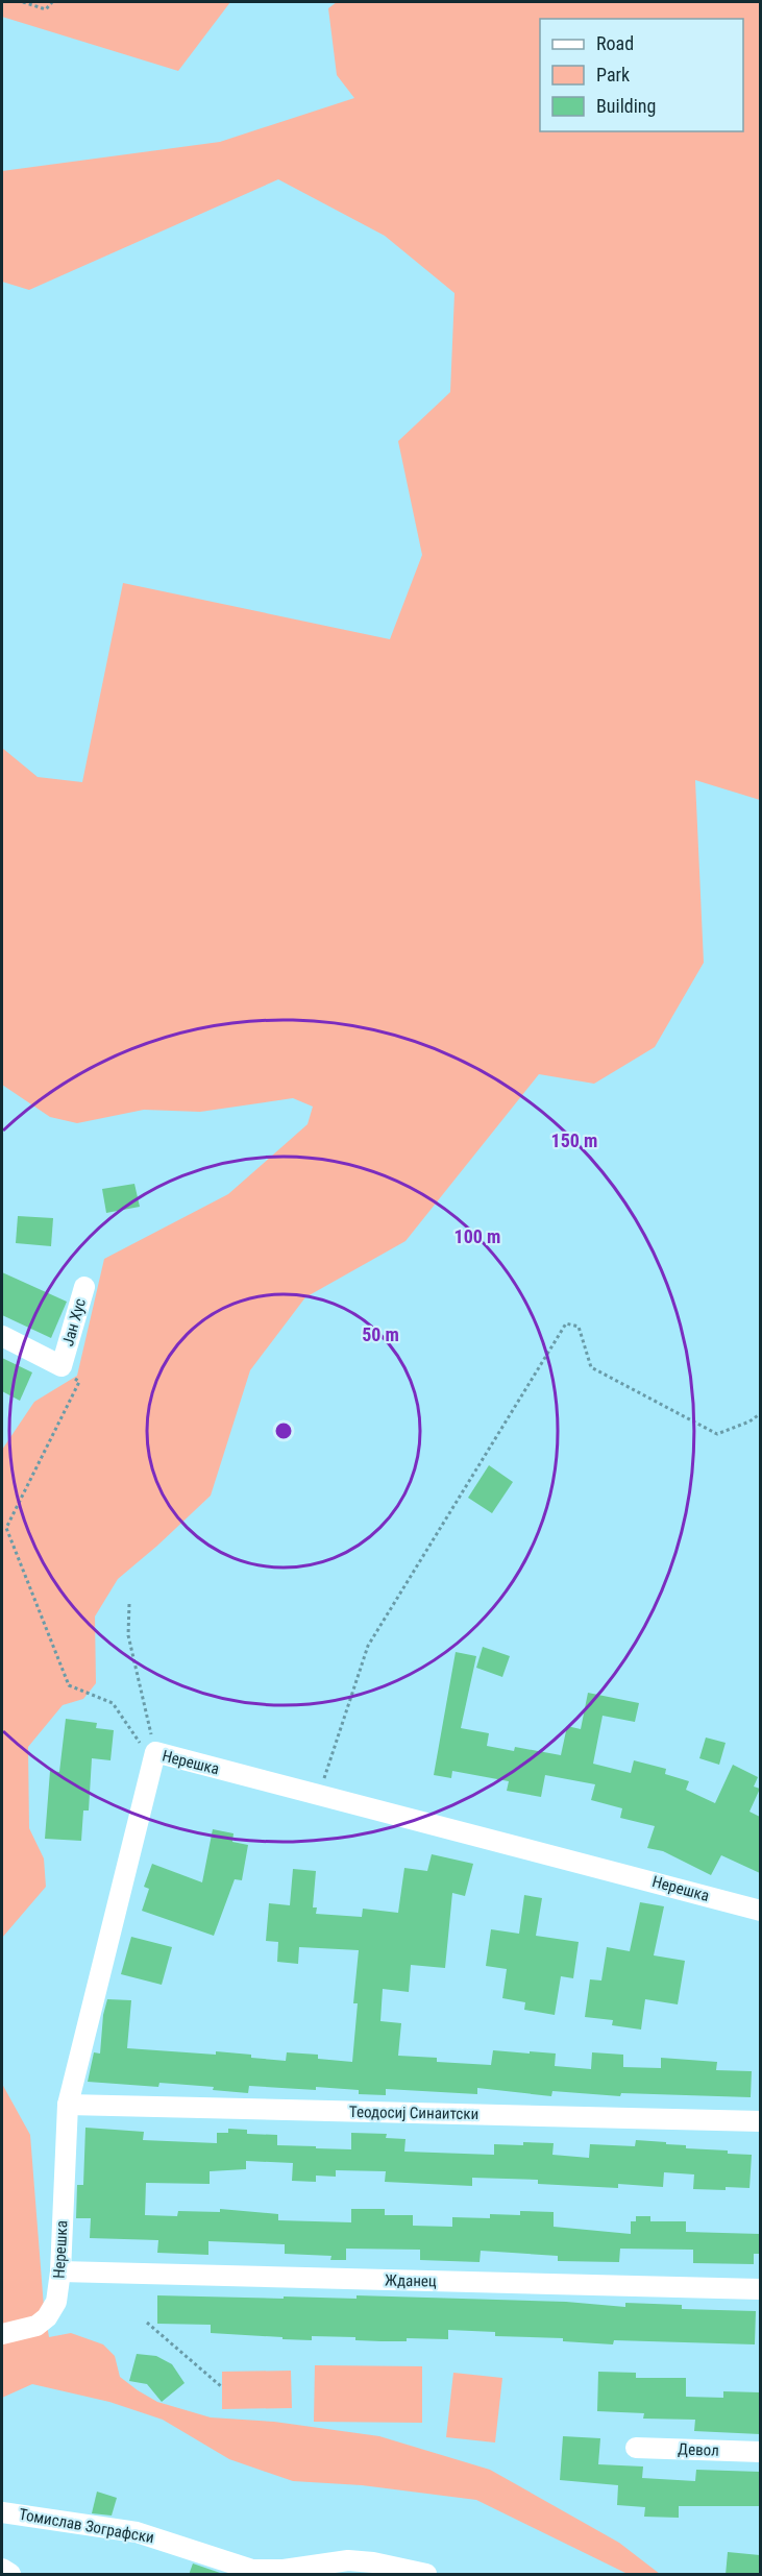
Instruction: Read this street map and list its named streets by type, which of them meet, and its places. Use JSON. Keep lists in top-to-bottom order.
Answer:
{
  "streets": {
    "street": [
      "Јан Хус",
      "Нерешка",
      "Теодосиј Синаитски",
      "Жданец",
      "Девол",
      "Томислав Зографски"
    ]
  },
  "crossings": [
    ["Нерешка", "Теодосиј Синаитски"],
    ["Нерешка", "Жданец"]
  ],
  "legend": ["Road", "Park", "Building"],
  "rings": ["150 m", "100 m", "50 m"]
}
